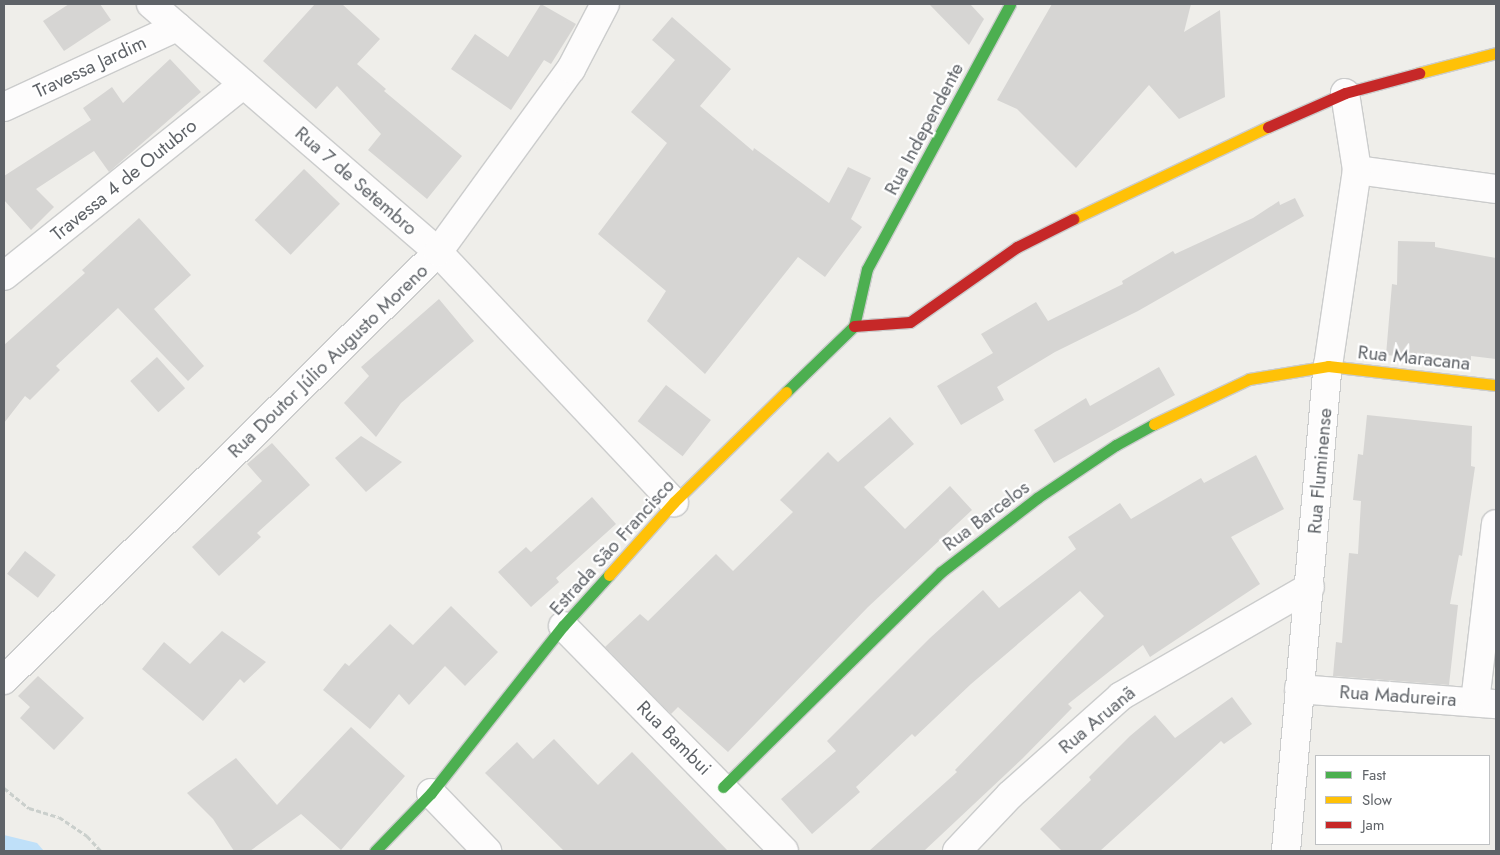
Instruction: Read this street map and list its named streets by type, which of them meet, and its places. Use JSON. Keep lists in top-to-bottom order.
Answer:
{
  "streets": {
    "street": [
      "Travessa Jardim",
      "Rua Independente",
      "Travessa 4 de Outubro",
      "Rua 7 de Setembro",
      "Rua Maracana",
      "Rua Doutor Júlio Augusto Moreno",
      "Rua Fluminense",
      "Rua Barcelos",
      "Estrada São Francisco",
      "Rua Madureira",
      "Rua Aruanã",
      "Rua Bambui"
    ]
  },
  "crossings": [
    ["Travessa Jardim", "Rua 7 de Setembro"],
    ["Rua Independente", "Estrada São Francisco"],
    ["Travessa 4 de Outubro", "Rua 7 de Setembro"],
    ["Rua 7 de Setembro", "Rua Doutor Júlio Augusto Moreno"],
    ["Rua 7 de Setembro", "Estrada São Francisco"],
    ["Rua Maracana", "Rua Fluminense"],
    ["Rua Maracana", "Rua Barcelos"],
    ["Rua Fluminense", "Rua Barcelos"],
    ["Rua Fluminense", "Rua Madureira"],
    ["Rua Fluminense", "Rua Aruanã"],
    ["Rua Barcelos", "Rua Bambui"],
    ["Estrada São Francisco", "Rua Bambui"]
  ],
  "legend": ["Fast", "Slow", "Jam"]
}
